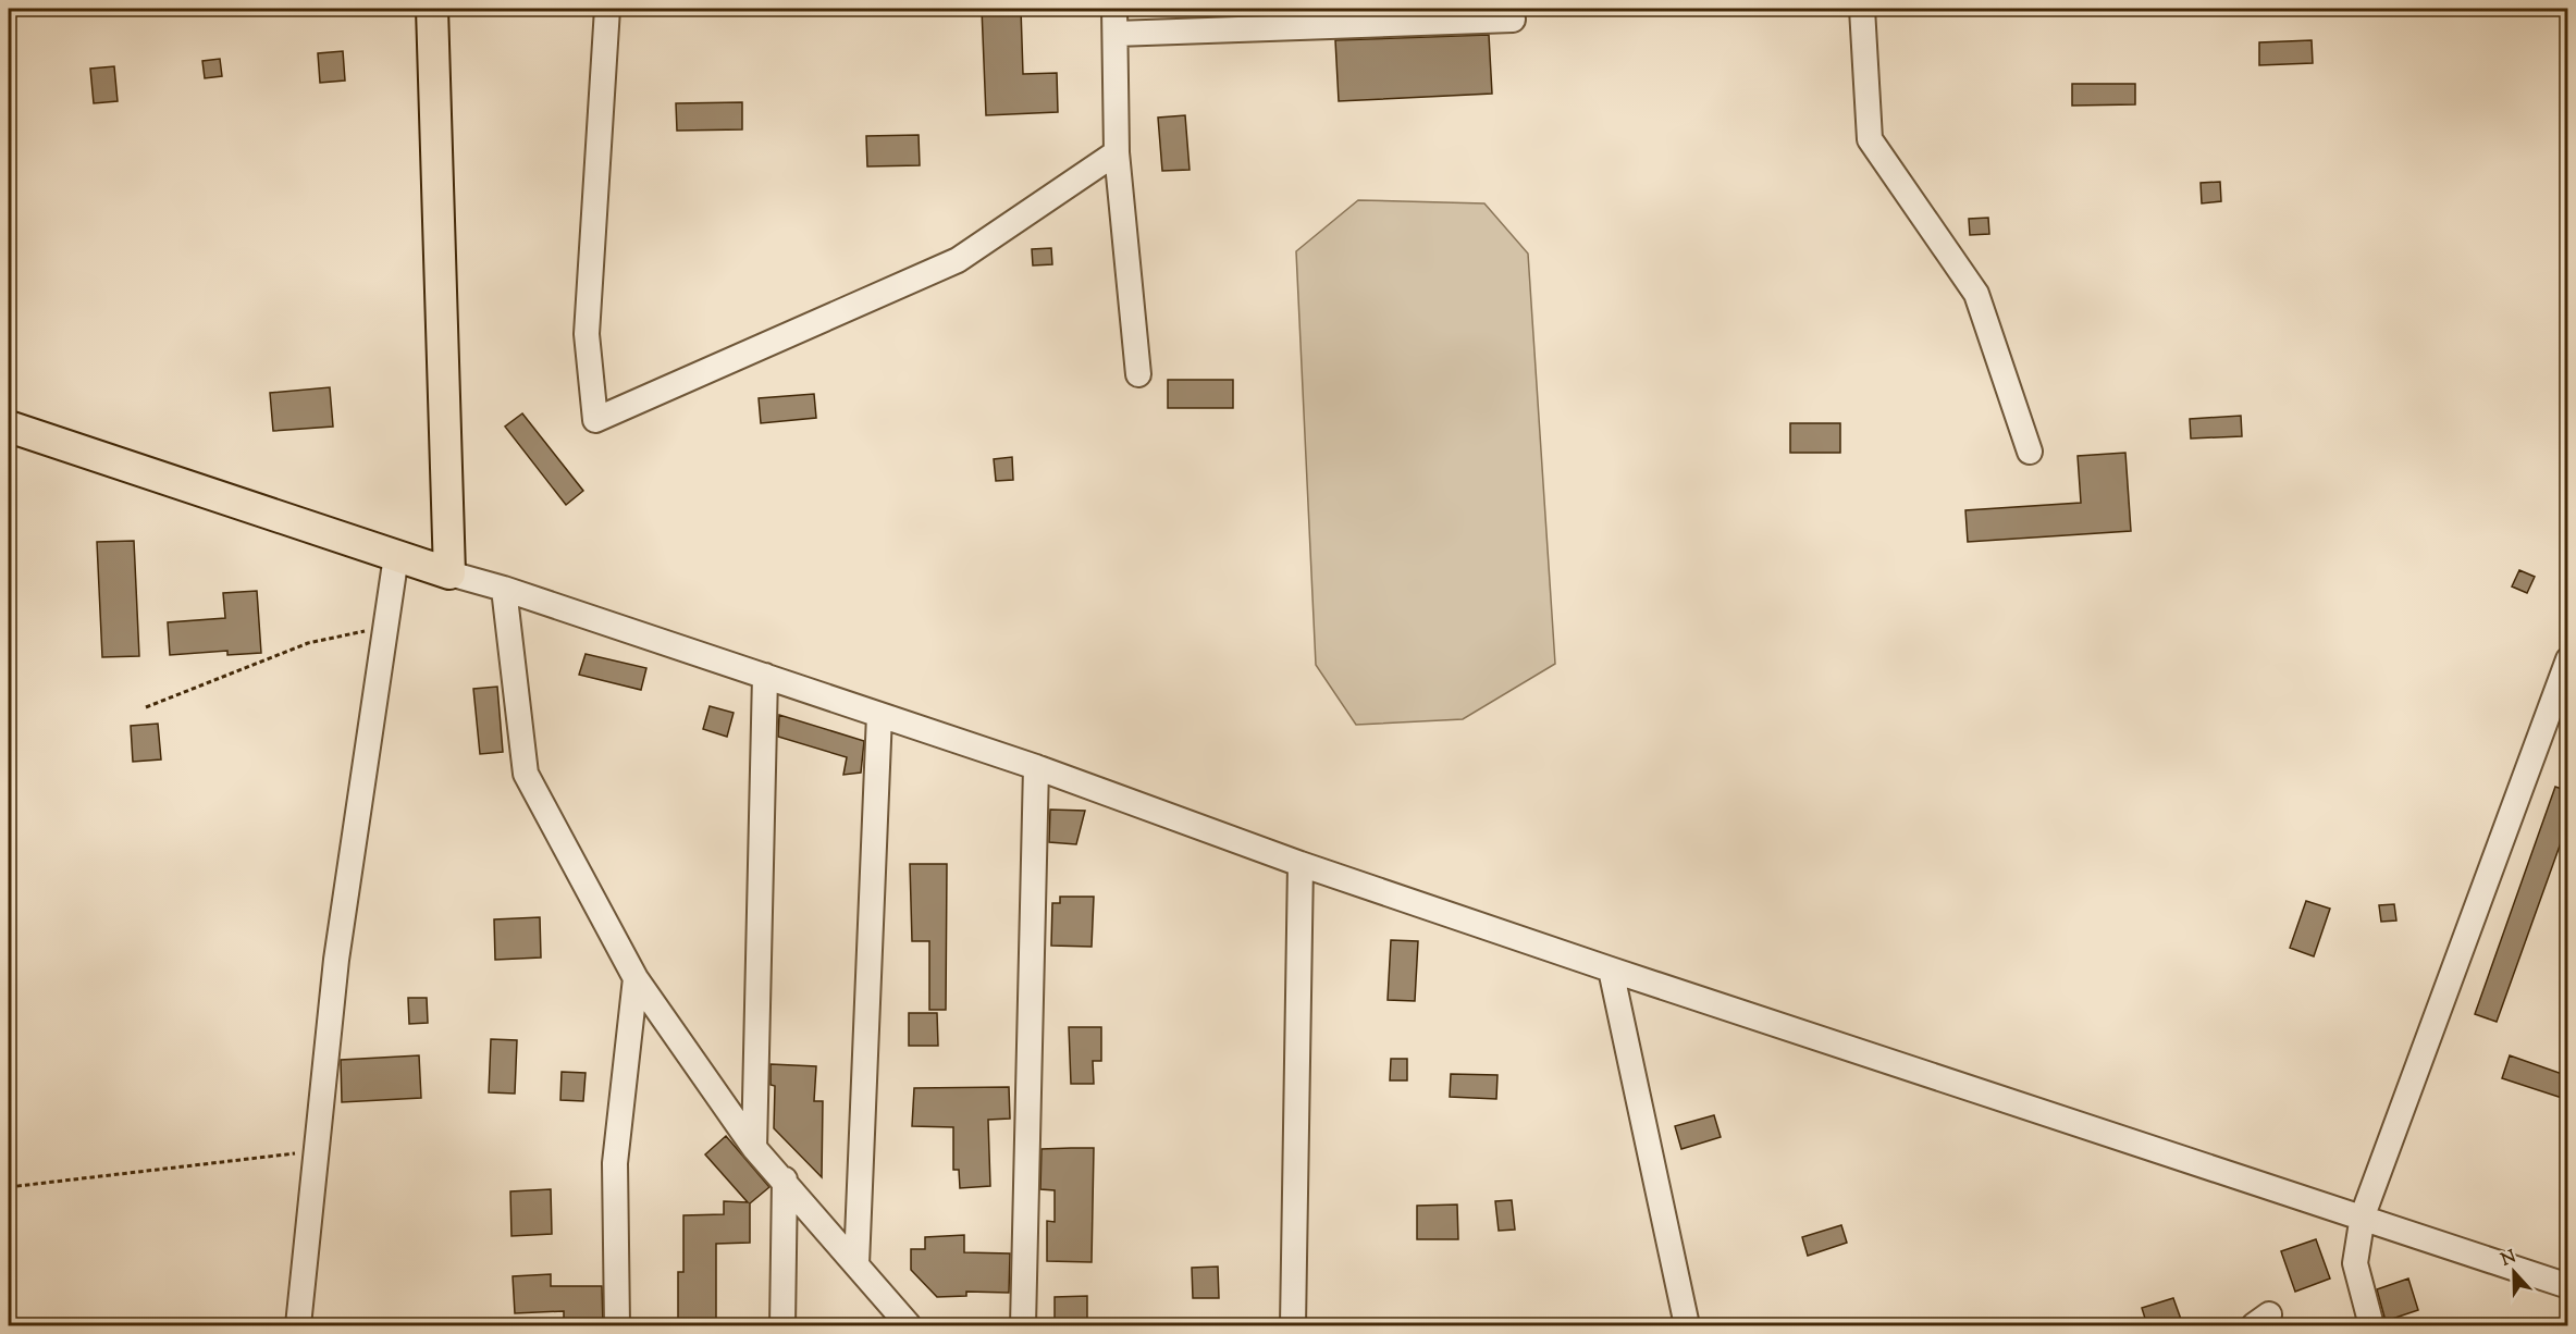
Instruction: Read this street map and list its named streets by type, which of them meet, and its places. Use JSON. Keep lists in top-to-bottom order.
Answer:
{
  "north": "top"
}
